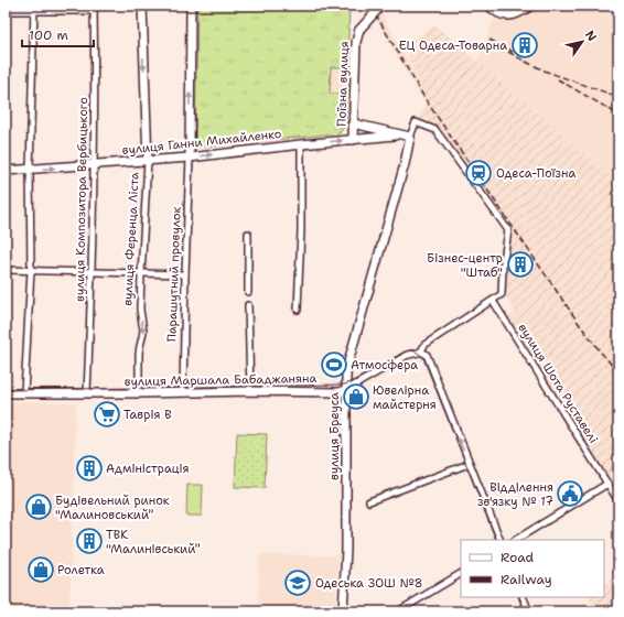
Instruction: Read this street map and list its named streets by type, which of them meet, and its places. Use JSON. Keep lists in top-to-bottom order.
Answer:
{
  "streets": {
    "street": [
      "Поїзна вулиця",
      "вулиця Ганни Михайленко",
      "вулиця Композитора Вербицького",
      "вулиця Ференца Ліста",
      "Парашутний провулок",
      "вулиця Маршала Бабаджаняна",
      "вулиця Шота Руставелі",
      "вулиця Бреуса"
    ]
  },
  "crossings": [
    ["Поїзна вулиця", "вулиця Ганни Михайленко"],
    ["вулиця Ганни Михайленко", "вулиця Композитора Вербицького"],
    ["вулиця Ганни Михайленко", "вулиця Ференца Ліста"],
    ["вулиця Ганни Михайленко", "Парашутний провулок"],
    ["вулиця Ганни Михайленко", "вулиця Бреуса"],
    ["вулиця Композитора Вербицького", "вулиця Маршала Бабаджаняна"],
    ["вулиця Ференца Ліста", "вулиця Маршала Бабаджаняна"],
    ["Парашутний провулок", "вулиця Маршала Бабаджаняна"],
    ["вулиця Маршала Бабаджаняна", "вулиця Шота Руставелі"],
    ["вулиця Маршала Бабаджаняна", "вулиця Бреуса"]
  ],
  "one_way": ["вулиця Ганни Михайленко"],
  "places": {
    "building": [
      "ЕЦ Одеса-Товарна",
      "Бізнес-центр \"Штаб\"",
      "Адміністрація",
      "ТВК \"Малинівський\""
    ],
    "station": ["Одеса-Поїзна"],
    "sports": ["Атмосфера"],
    "shop": ["Ювелірна майстерня", "Будівельний ринок \"Малиновський\"", "Ролетка"],
    "supermarket": ["Таврія В"],
    "public building": ["Відділення зв'язку № 17"],
    "school or university": ["Одеська ЗОШ №8"]
  },
  "legend": ["Road", "Railway"],
  "scale_bar": "100 m",
  "north": "top right"
}
